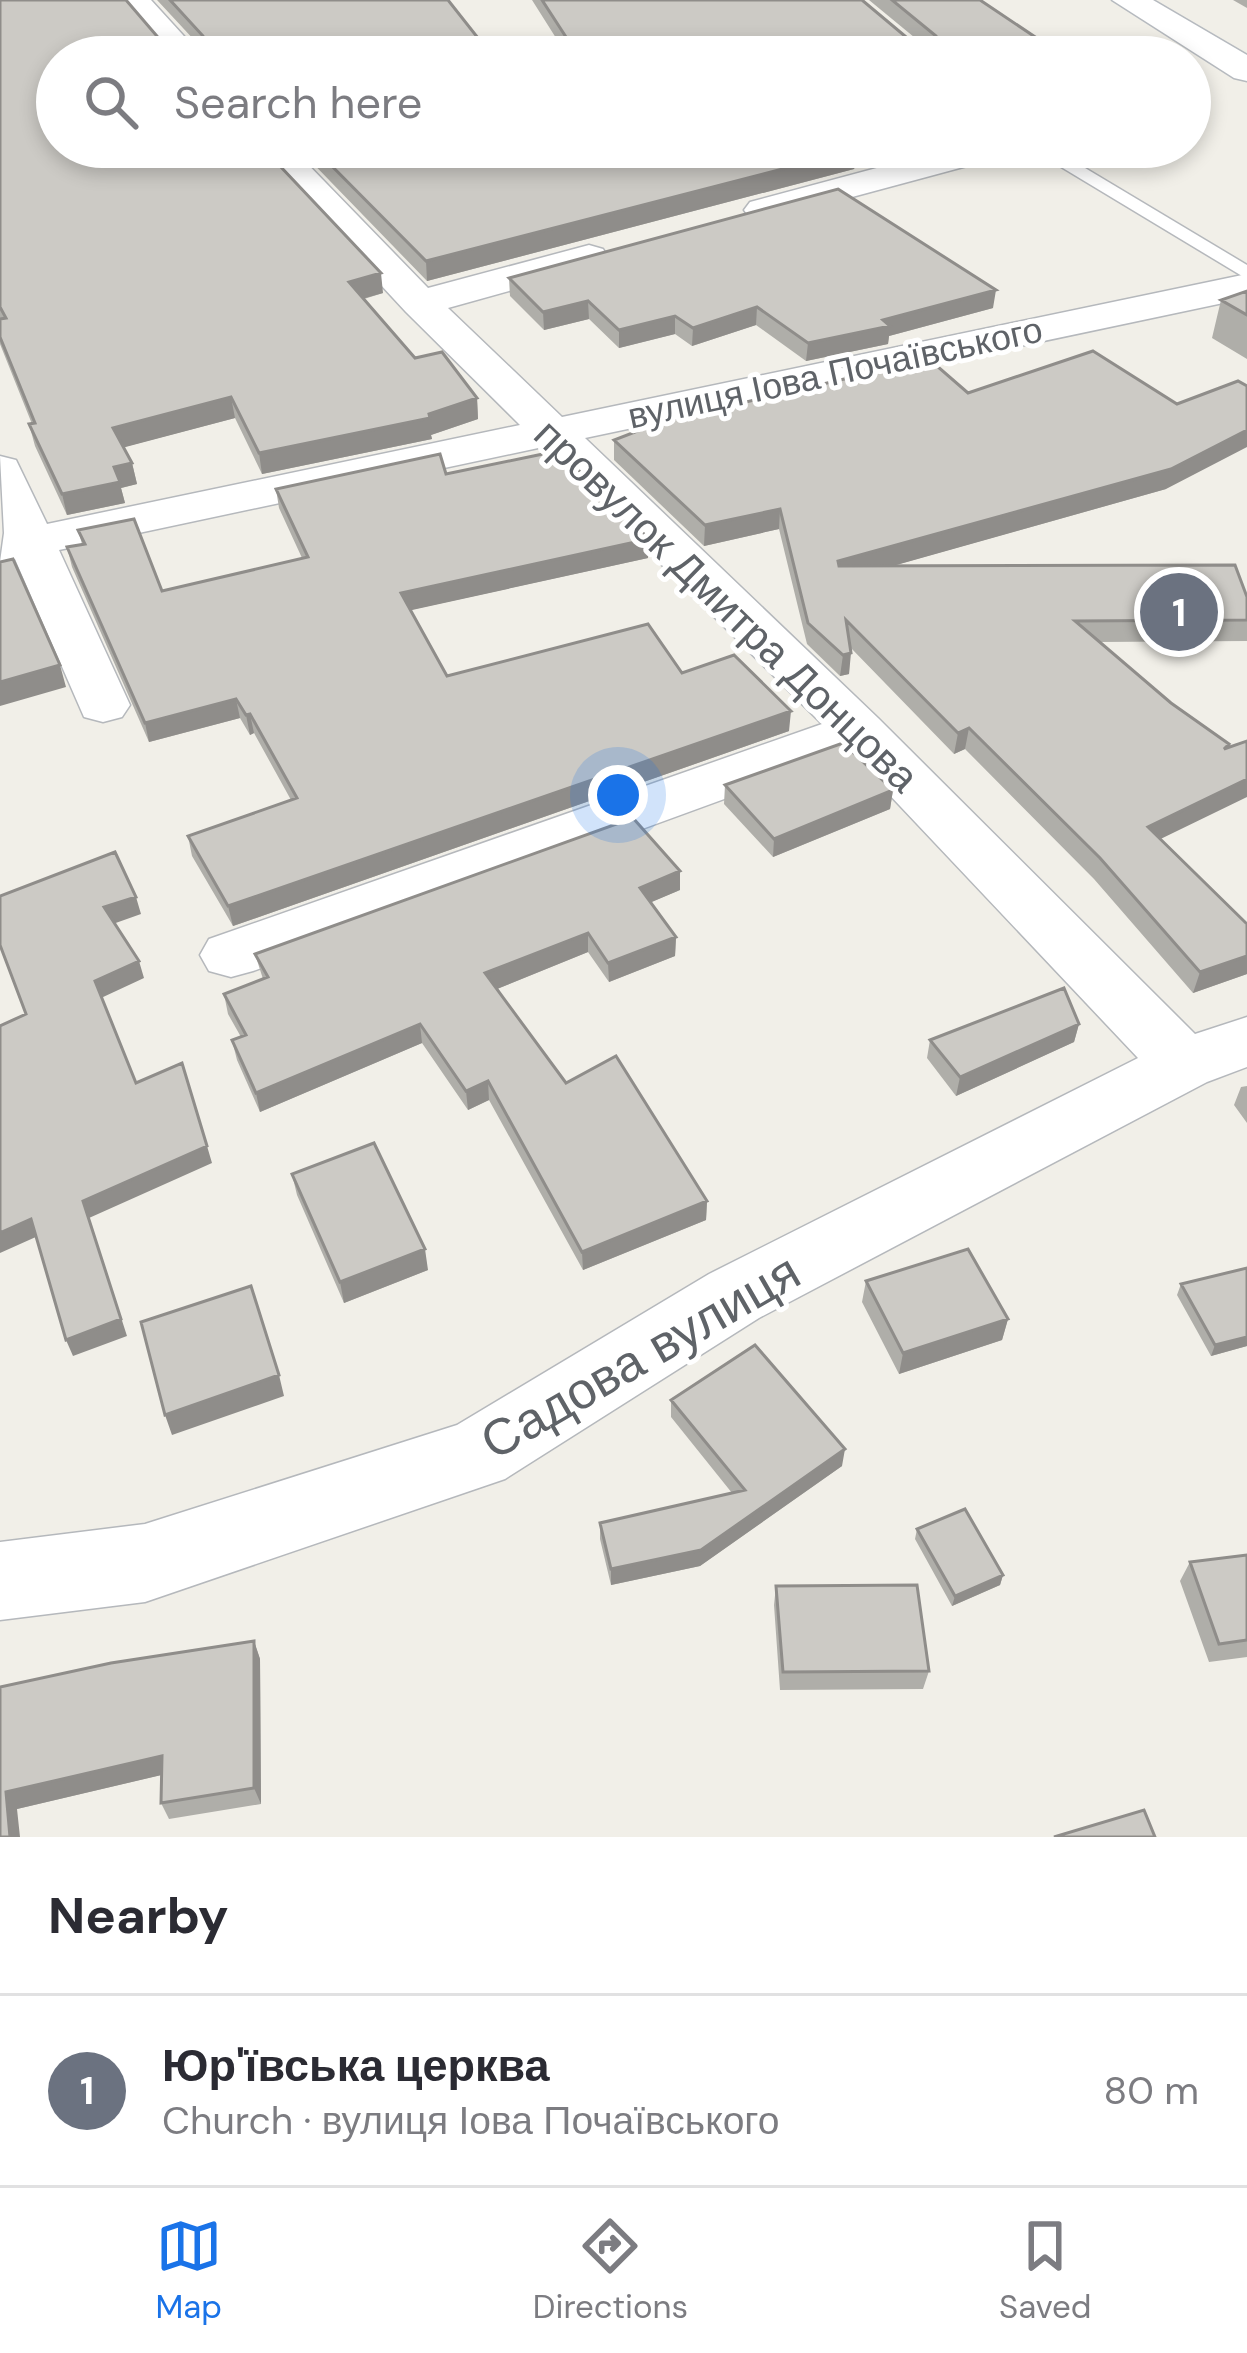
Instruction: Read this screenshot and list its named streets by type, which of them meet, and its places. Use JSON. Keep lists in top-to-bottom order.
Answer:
{
  "streets": {
    "street": ["вулиця Іова Почаївського", "провулок Дмитра Донцова", "Садова вулиця"]
  },
  "crossings": [
    ["вулиця Іова Почаївського", "провулок Дмитра Донцова"],
    ["провулок Дмитра Донцова", "Садова вулиця"]
  ],
  "page": {
    "search": "Search here",
    "pins": "1",
    "heading": "Nearby",
    "list": [
      {
        "mark": "1",
        "name": "Юр'ївська церква",
        "note": "Church · вулиця Іова Почаївського",
        "value": "80 m"
      }
    ],
    "nav": ["Map", "Directions", "Saved"]
  }
}
